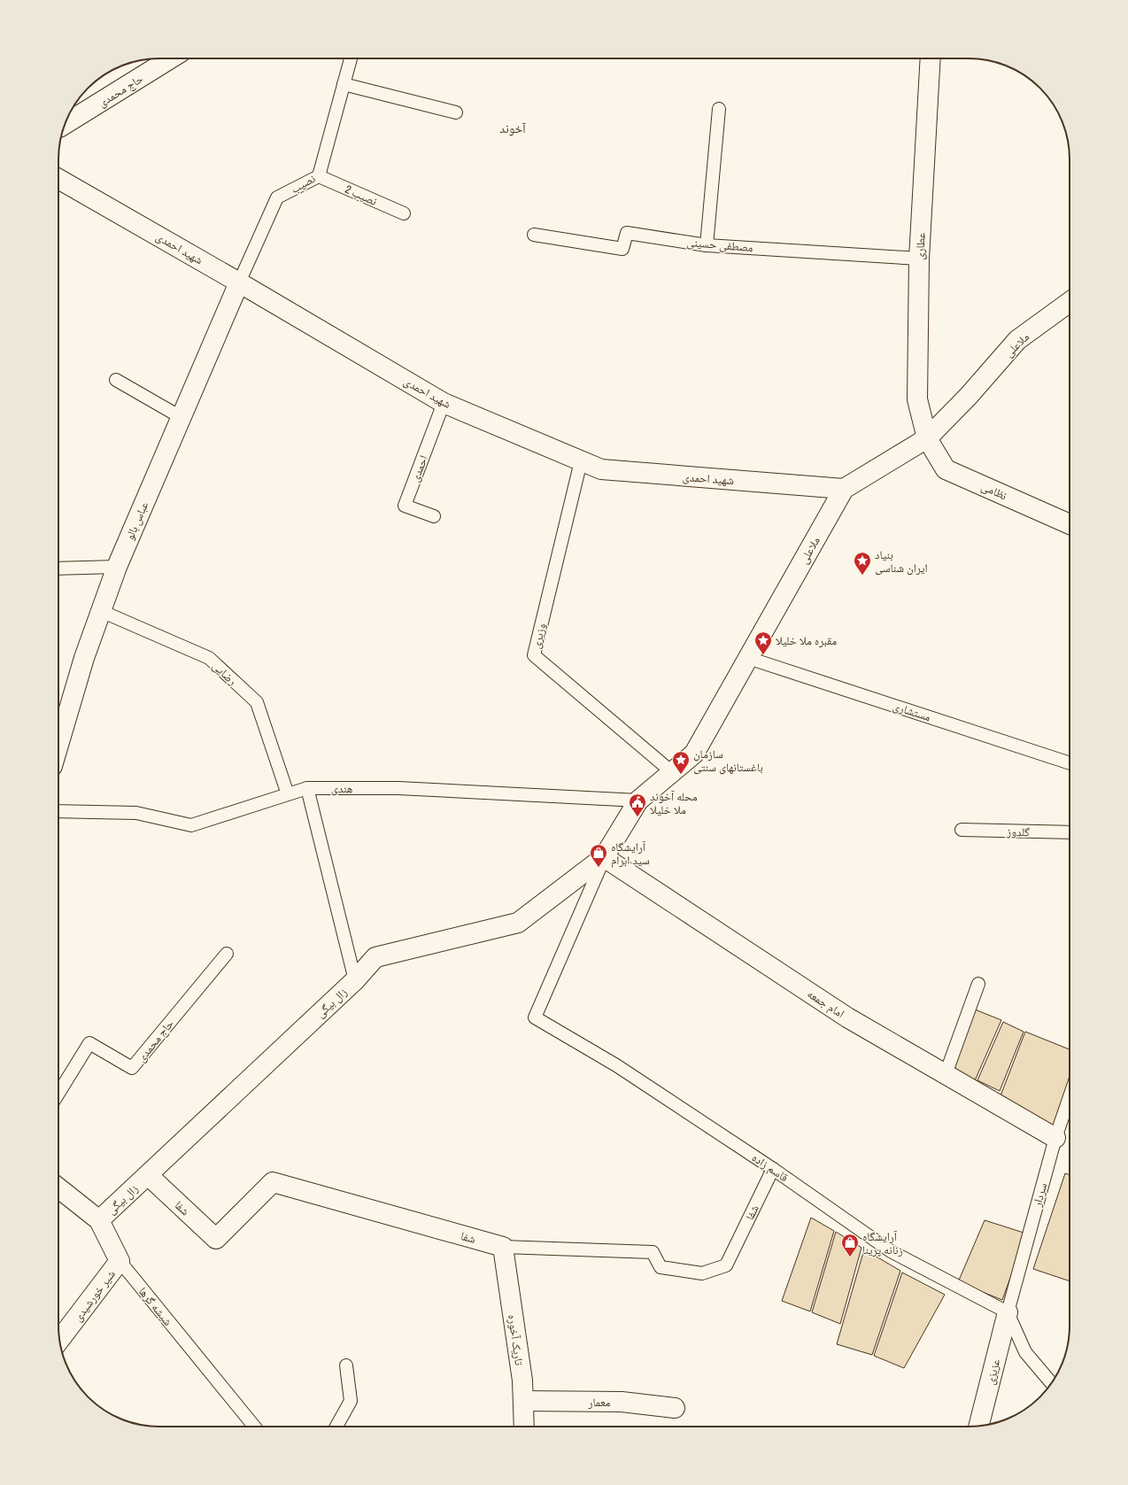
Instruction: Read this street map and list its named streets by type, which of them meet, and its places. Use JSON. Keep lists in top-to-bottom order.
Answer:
{
  "streets": {
    "street": [
      "حاج محمدی",
      "عطاری",
      "شهید احمدی",
      "ملاعلی",
      "نظامی",
      "عباس بالو",
      "زال بیگی",
      "امام جمعه",
      "شفا",
      "شیر خورشیدی",
      "شیشه گرها",
      "تاریک آخوره",
      "عزیزی",
      "معمار"
    ],
    "lane": [
      "نصیب",
      "نصیب 2",
      "مصطفی حسینی",
      "احمدی",
      "وزیری",
      "رضایی",
      "مستشاری",
      "هندی",
      "گلدوز",
      "قاسم زاده",
      "سردار"
    ]
  },
  "crossings": [
    ["نصیب", "نصیب 2"],
    ["نصیب", "شهید احمدی"],
    ["نصیب", "عباس بالو"],
    ["مصطفی حسینی", "عطاری"],
    ["عطاری", "ملاعلی"],
    ["عطاری", "نظامی"],
    ["شهید احمدی", "ملاعلی"],
    ["شهید احمدی", "احمدی"],
    ["شهید احمدی", "عباس بالو"],
    ["شهید احمدی", "وزیری"],
    ["ملاعلی", "نظامی"],
    ["ملاعلی", "وزیری"],
    ["ملاعلی", "مستشاری"],
    ["ملاعلی", "هندی"],
    ["ملاعلی", "زال بیگی"],
    ["ملاعلی", "امام جمعه"],
    ["ملاعلی", "قاسم زاده"],
    ["عباس بالو", "رضایی"],
    ["رضایی", "هندی"],
    ["زال بیگی", "امام جمعه"],
    ["زال بیگی", "قاسم زاده"],
    ["زال بیگی", "شفا"],
    ["زال بیگی", "شیشه گرها"],
    ["امام جمعه", "قاسم زاده"],
    ["امام جمعه", "سردار"],
    ["قاسم زاده", "سردار"],
    ["قاسم زاده", "شفا"],
    ["قاسم زاده", "عزیزی"],
    ["سردار", "عزیزی"],
    ["شفا", "تاریک آخوره"],
    ["شیر خورشیدی", "شیشه گرها"],
    ["تاریک آخوره", "معمار"]
  ],
  "districts": ["آخوند"],
  "places": {
    "place": ["بنیاد ایران شناسی", "مقبره ملا خلیلا", "سازمان باغستانهای سنتی"],
    "public building": ["محله آخوند ملا خلیلا"],
    "shop": ["آرایشگاه سید ابرام", "آرایشگاه زنانه پرینا"]
  }
}
